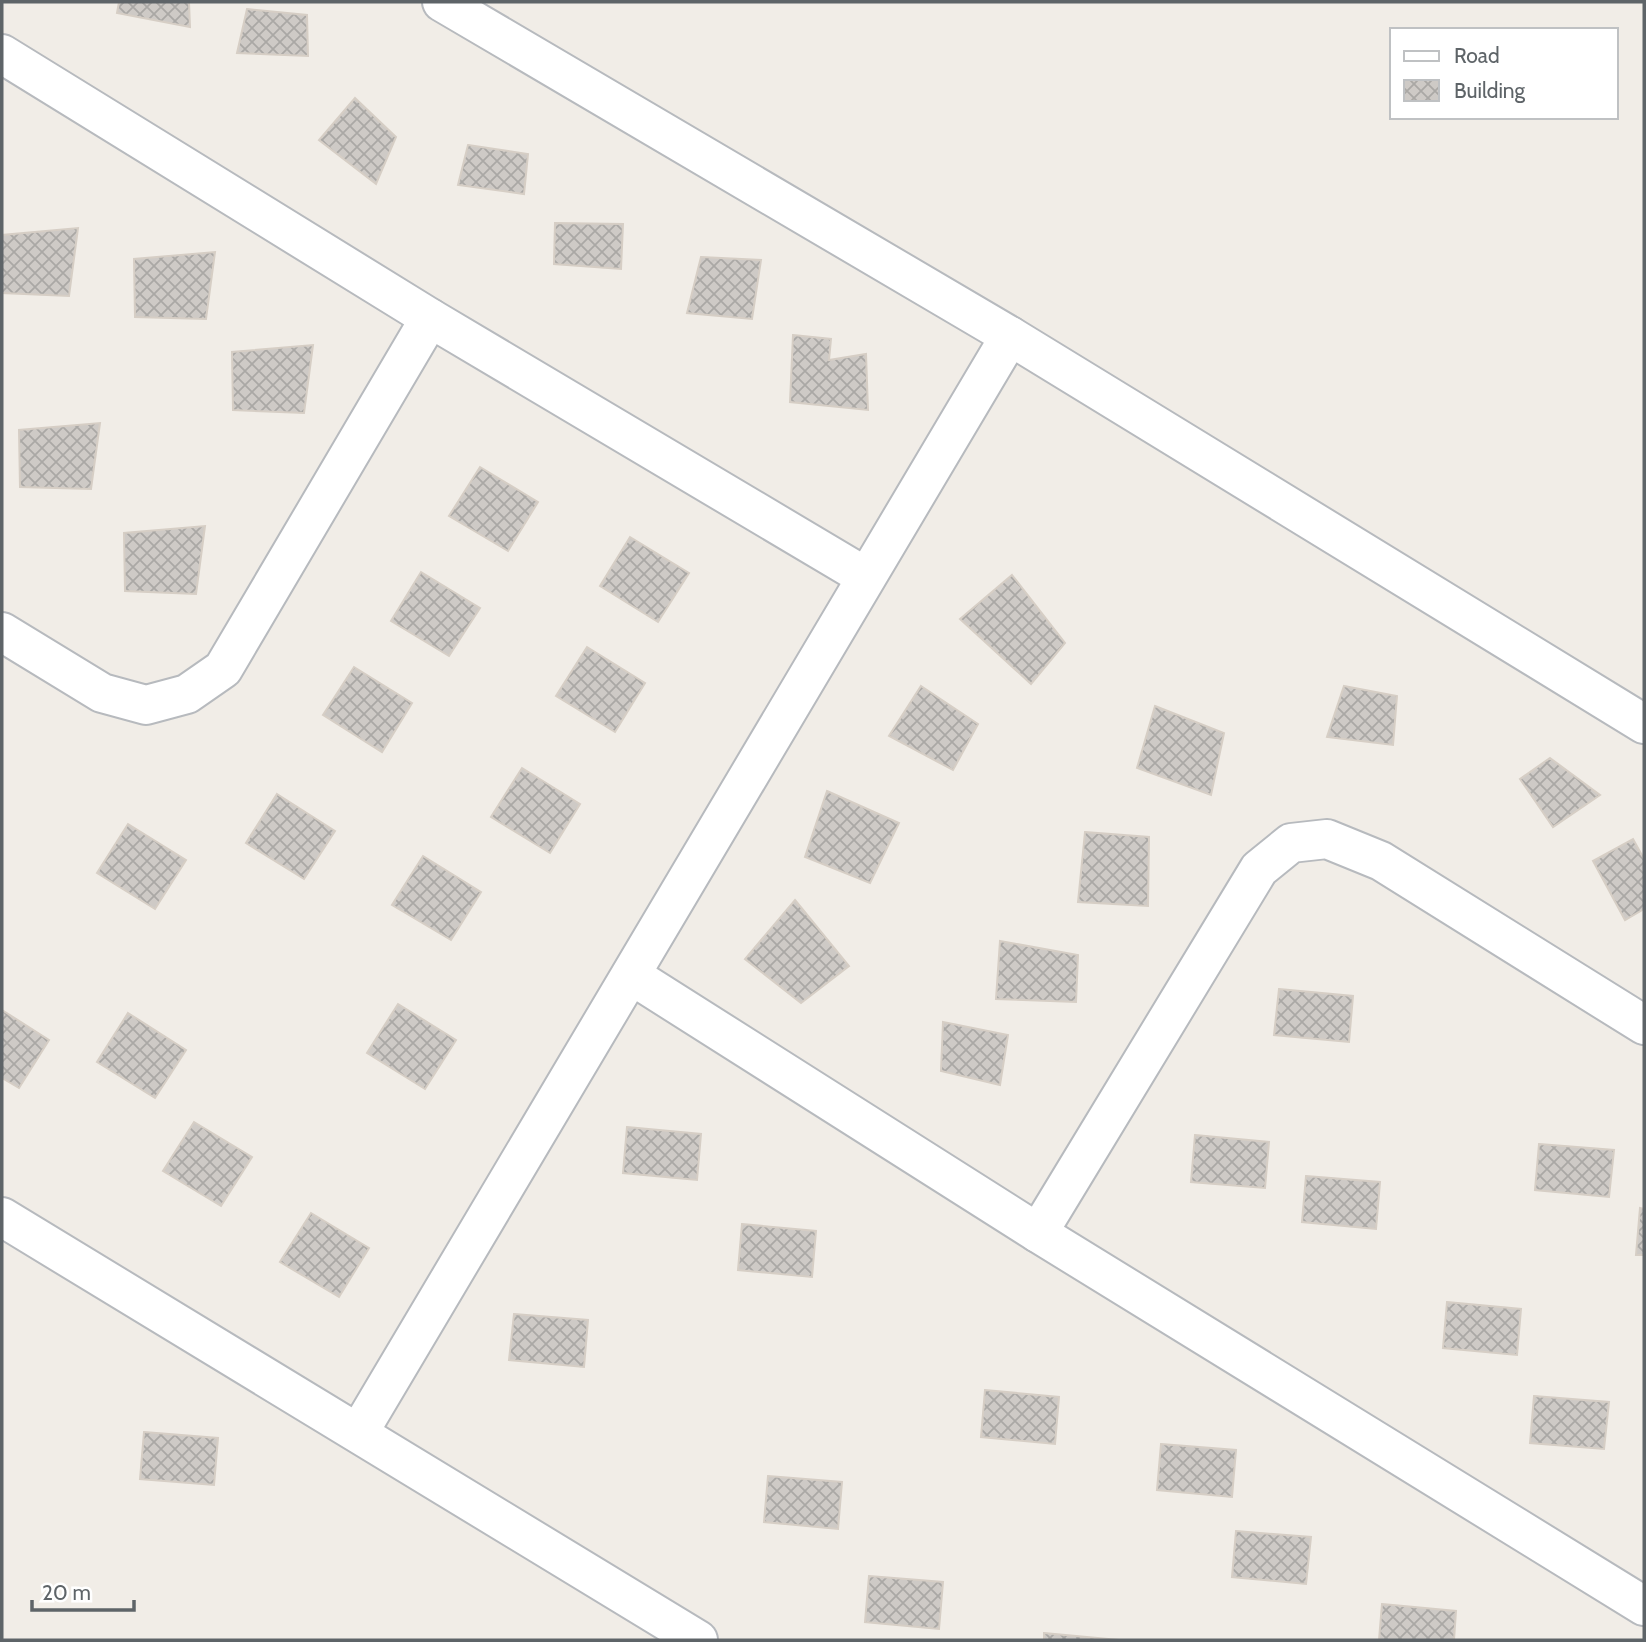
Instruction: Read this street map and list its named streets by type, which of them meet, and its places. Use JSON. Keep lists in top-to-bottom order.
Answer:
{
  "legend": ["Road", "Building"],
  "scale_bar": "20 m"
}
